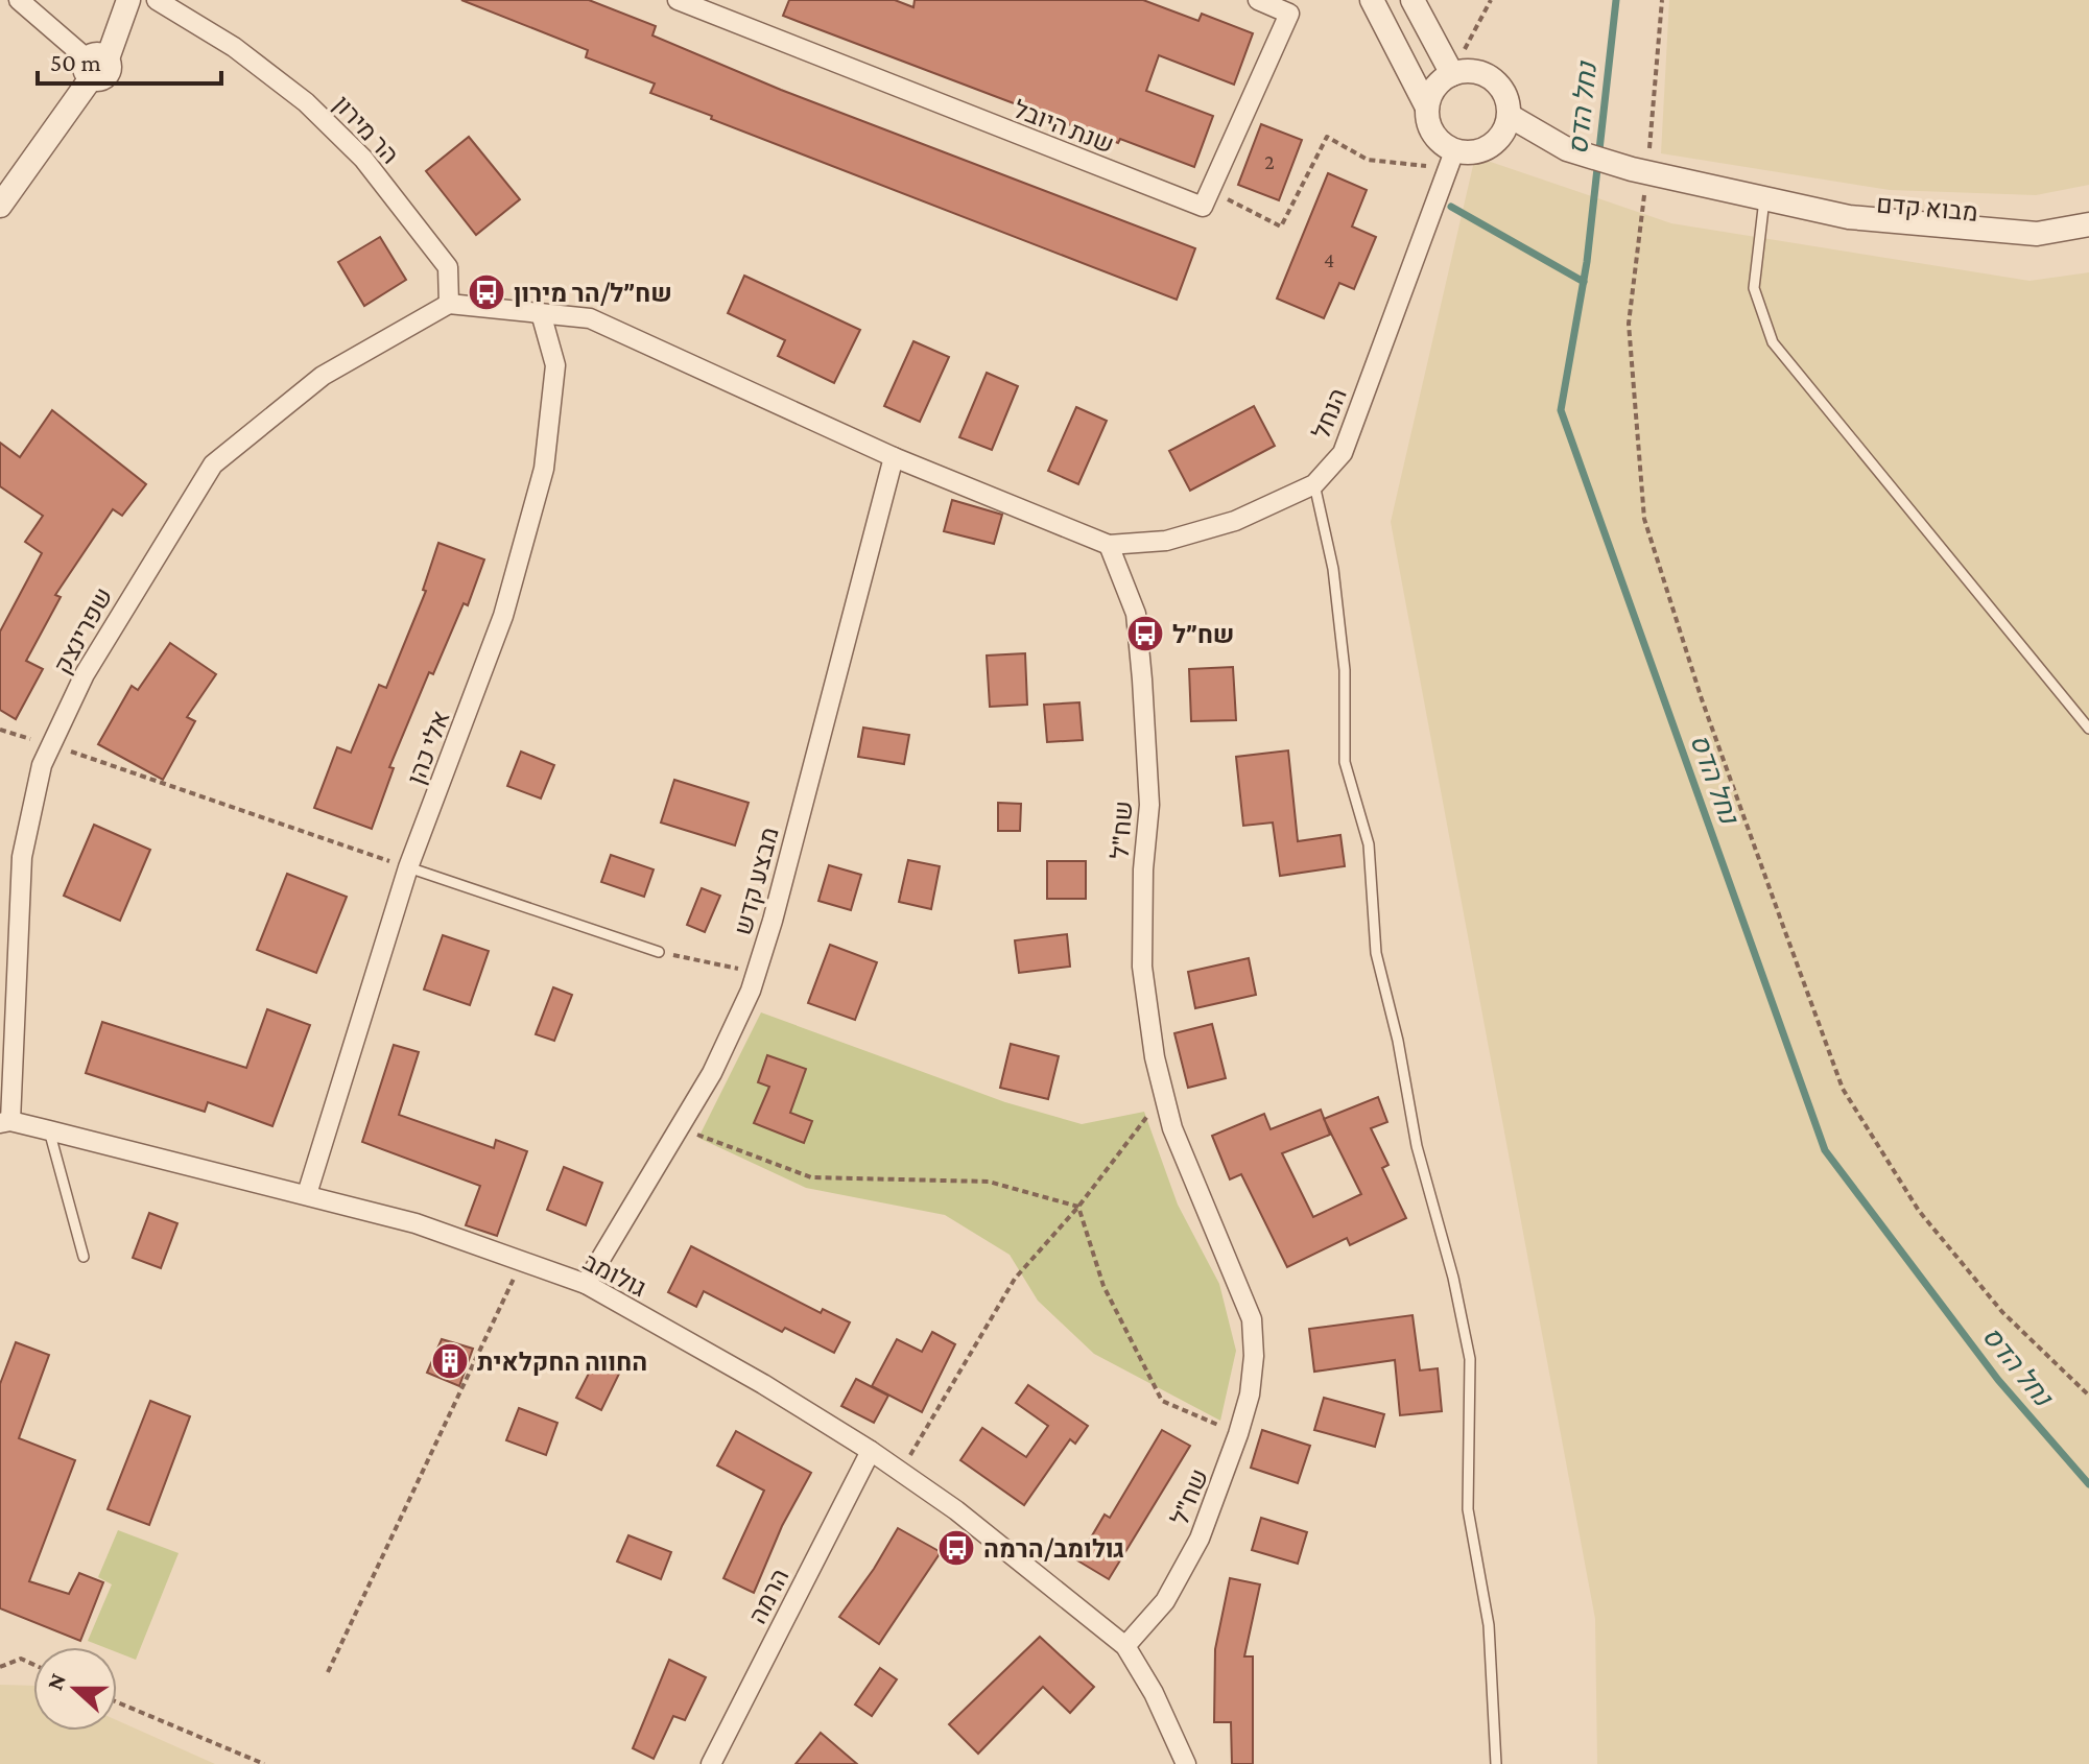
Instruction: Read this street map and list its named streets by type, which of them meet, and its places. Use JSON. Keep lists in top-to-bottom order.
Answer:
{
  "streets": {
    "street": [
      "שנת היובל",
      "הר מירון",
      "מבוא קדם",
      "הנחל",
      "שפרינצק",
      "אלי כהן",
      "שח\"ל",
      "מבצע קדש",
      "גולומב",
      "הרמה"
    ]
  },
  "crossings": [
    ["הר מירון", "שפרינצק"],
    ["מבוא קדם", "הנחל"],
    ["הנחל", "שח\"ל"],
    ["שפרינצק", "גולומב"],
    ["אלי כהן", "גולומב"],
    ["שח\"ל", "גולומב"],
    ["מבצע קדש", "גולומב"],
    ["גולומב", "הרמה"]
  ],
  "water": ["נחל הדס"],
  "places": {
    "bus stop": ["שח״ל/הר מירון", "שח״ל", "גולומב/הרמה"],
    "building": ["החווה החקלאית"]
  },
  "house_numbers": ["2", "4"],
  "scale_bar": "50 m",
  "north": "left"
}
